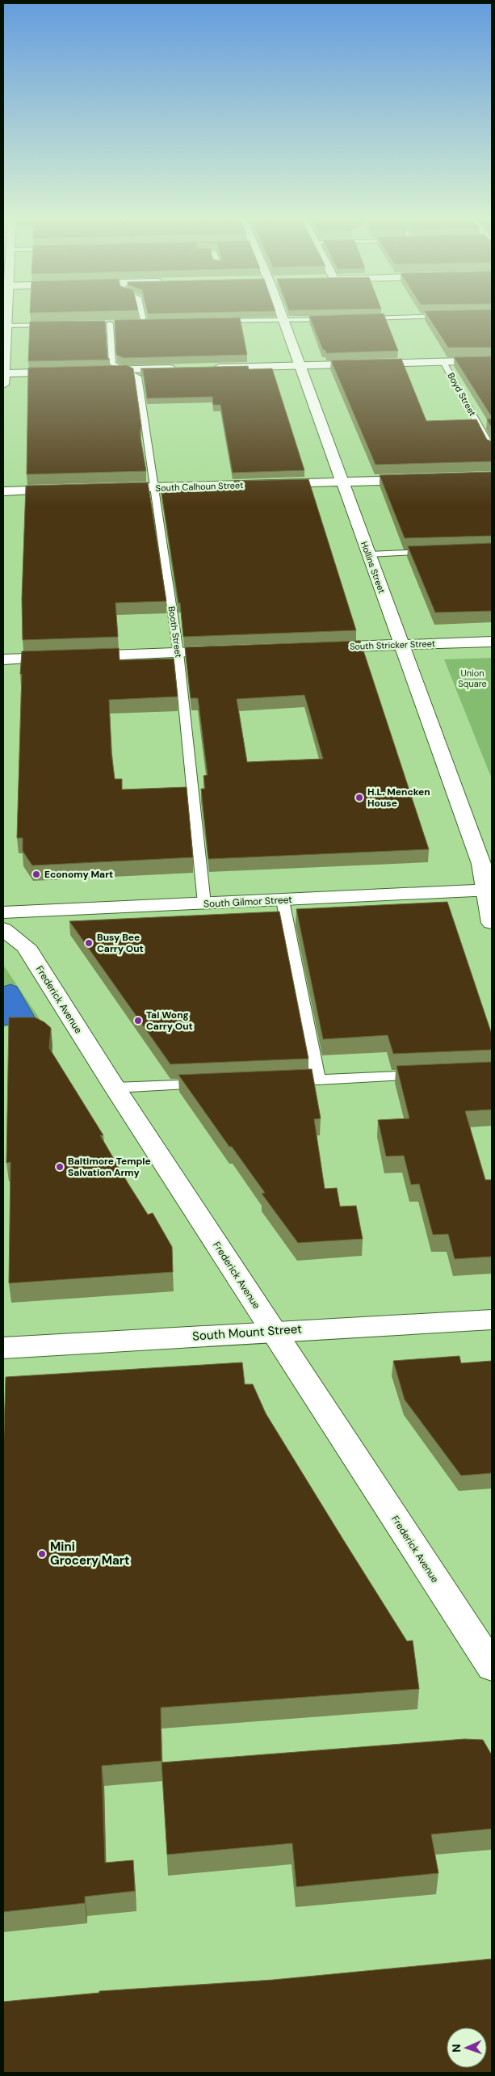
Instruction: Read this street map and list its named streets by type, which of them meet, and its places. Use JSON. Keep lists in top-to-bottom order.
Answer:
{
  "streets": {
    "street": [
      "South Calhoun Street",
      "Hollins Street",
      "South Stricker Street",
      "South Gilmor Street",
      "Frederick Avenue",
      "South Mount Street"
    ],
    "lane": ["Boyd Street", "Booth Street"]
  },
  "crossings": [
    ["South Calhoun Street", "Hollins Street"],
    ["South Calhoun Street", "Booth Street"],
    ["Hollins Street", "South Stricker Street"],
    ["Hollins Street", "South Gilmor Street"],
    ["Booth Street", "South Gilmor Street"],
    ["Frederick Avenue", "South Mount Street"]
  ],
  "parks": ["Union Square"],
  "places": [
    "H.L. Mencken House",
    "Economy Mart",
    "Busy Bee Carry Out",
    "Tai Wong Carry Out",
    "Baltimore Temple Salvation Army",
    "Mini Grocery Mart"
  ],
  "north": "left"
}
